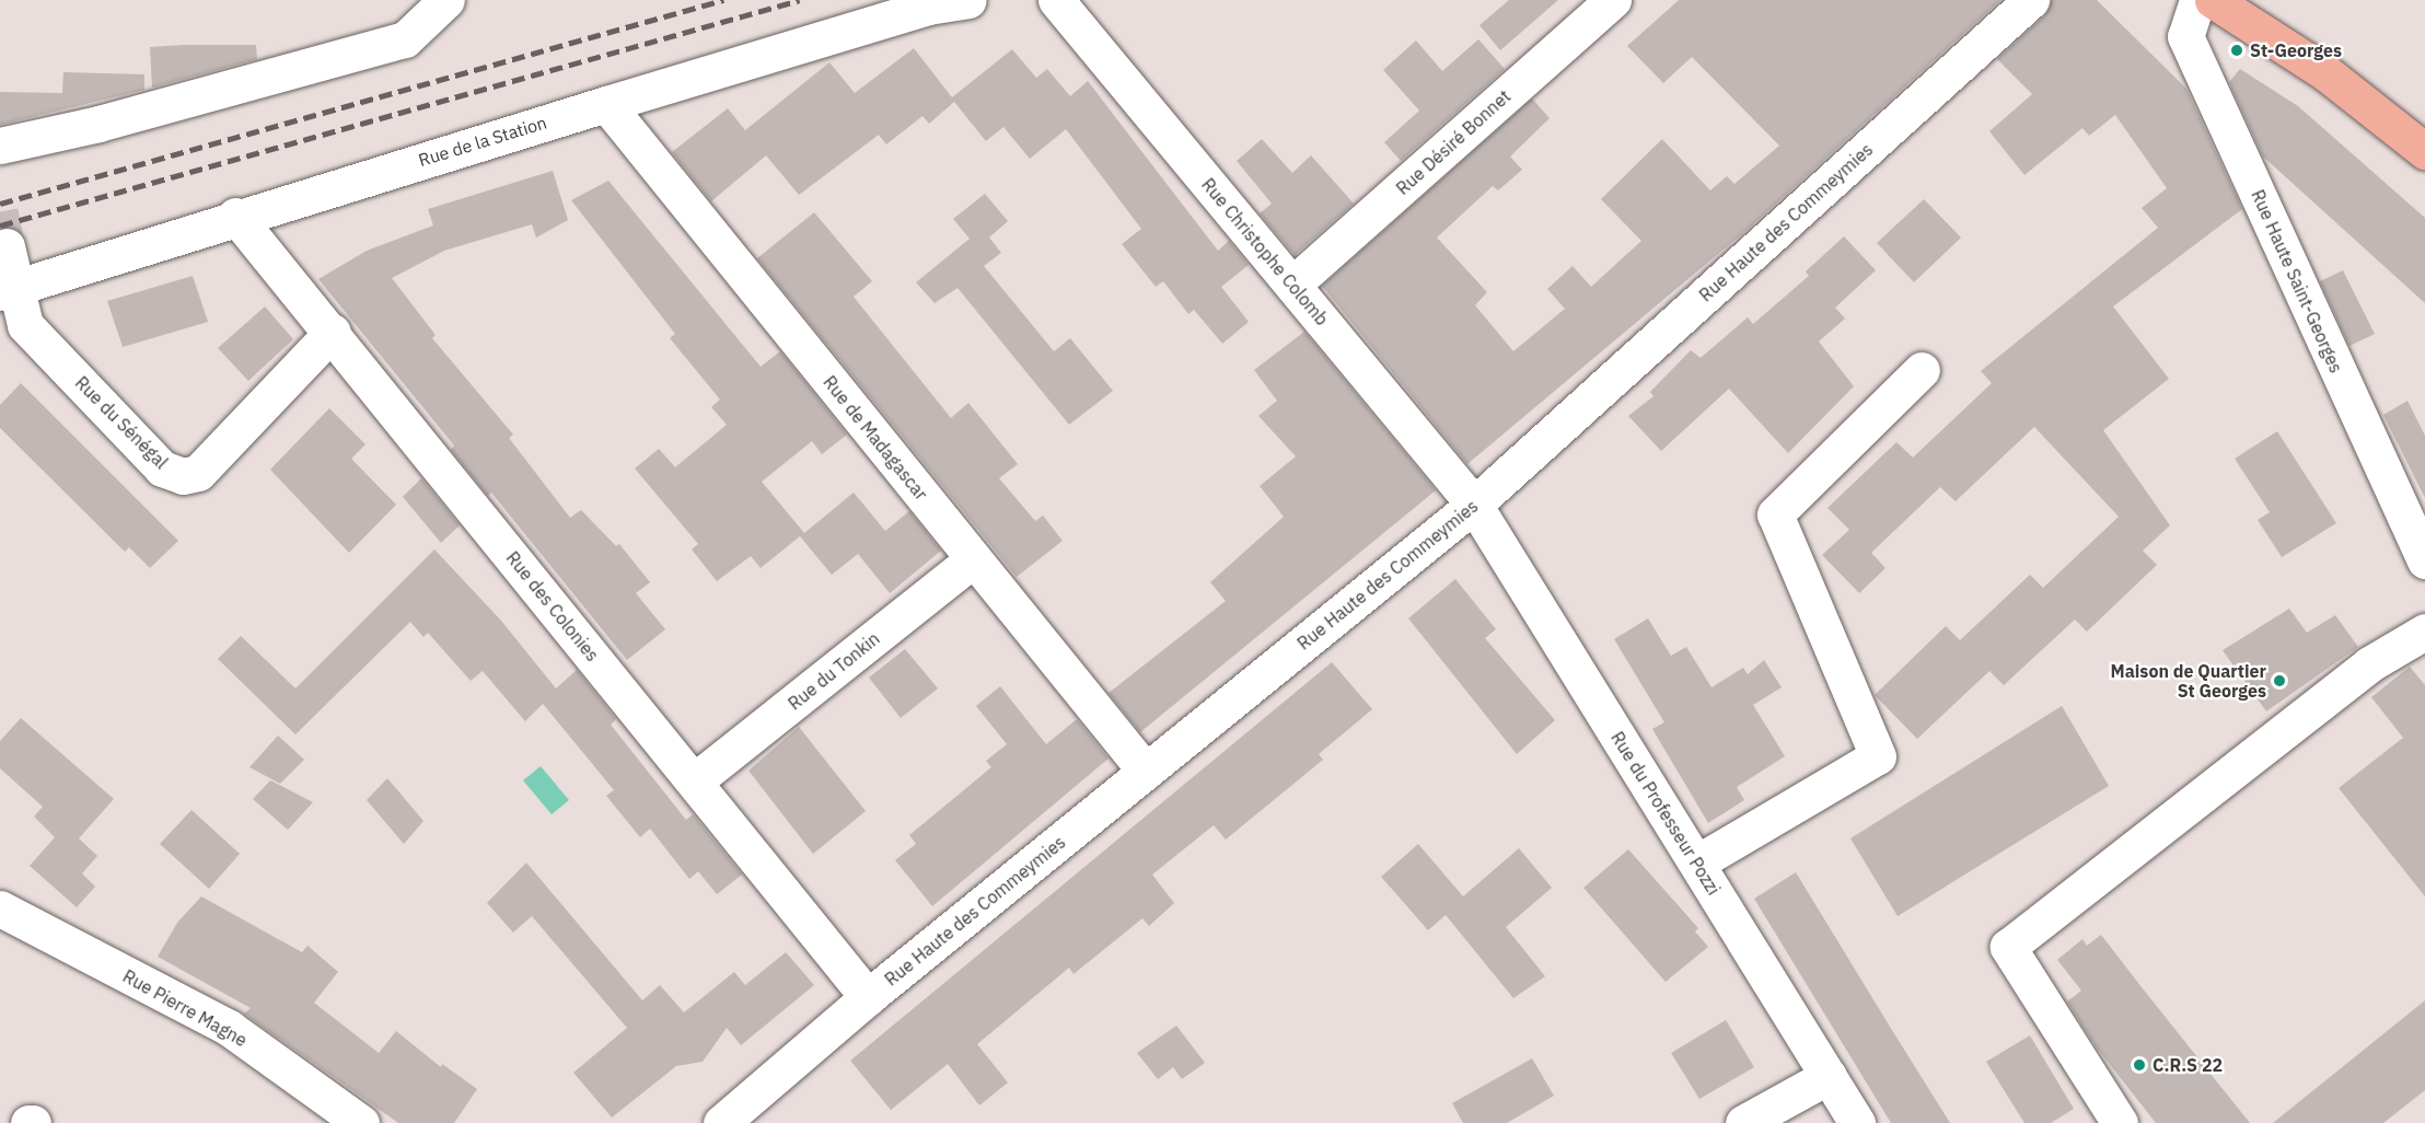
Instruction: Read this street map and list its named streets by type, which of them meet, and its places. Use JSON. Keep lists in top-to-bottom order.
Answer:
{
  "streets": {
    "street": [
      "Rue de la Station",
      "Rue Désiré Bonnet",
      "Rue Haute des Commeymies",
      "Rue Christophe Colomb",
      "Rue Haute Saint-Georges",
      "Rue du Sénégal",
      "Rue de Madagascar",
      "Rue des Colonies",
      "Rue du Tonkin",
      "Rue du Professeur Pozzi",
      "Rue Pierre Magne"
    ]
  },
  "crossings": [
    ["Rue de la Station", "Rue du Sénégal"],
    ["Rue de la Station", "Rue de Madagascar"],
    ["Rue de la Station", "Rue des Colonies"],
    ["Rue Désiré Bonnet", "Rue Christophe Colomb"],
    ["Rue Haute des Commeymies", "Rue Christophe Colomb"],
    ["Rue Haute des Commeymies", "Rue de Madagascar"],
    ["Rue Haute des Commeymies", "Rue des Colonies"],
    ["Rue Haute des Commeymies", "Rue du Professeur Pozzi"],
    ["Rue Christophe Colomb", "Rue du Professeur Pozzi"],
    ["Rue du Sénégal", "Rue des Colonies"],
    ["Rue de Madagascar", "Rue du Tonkin"],
    ["Rue des Colonies", "Rue du Tonkin"]
  ],
  "places": ["St-Georges", "Maison de Quartier St Georges", "C.R.S 22"]
}
